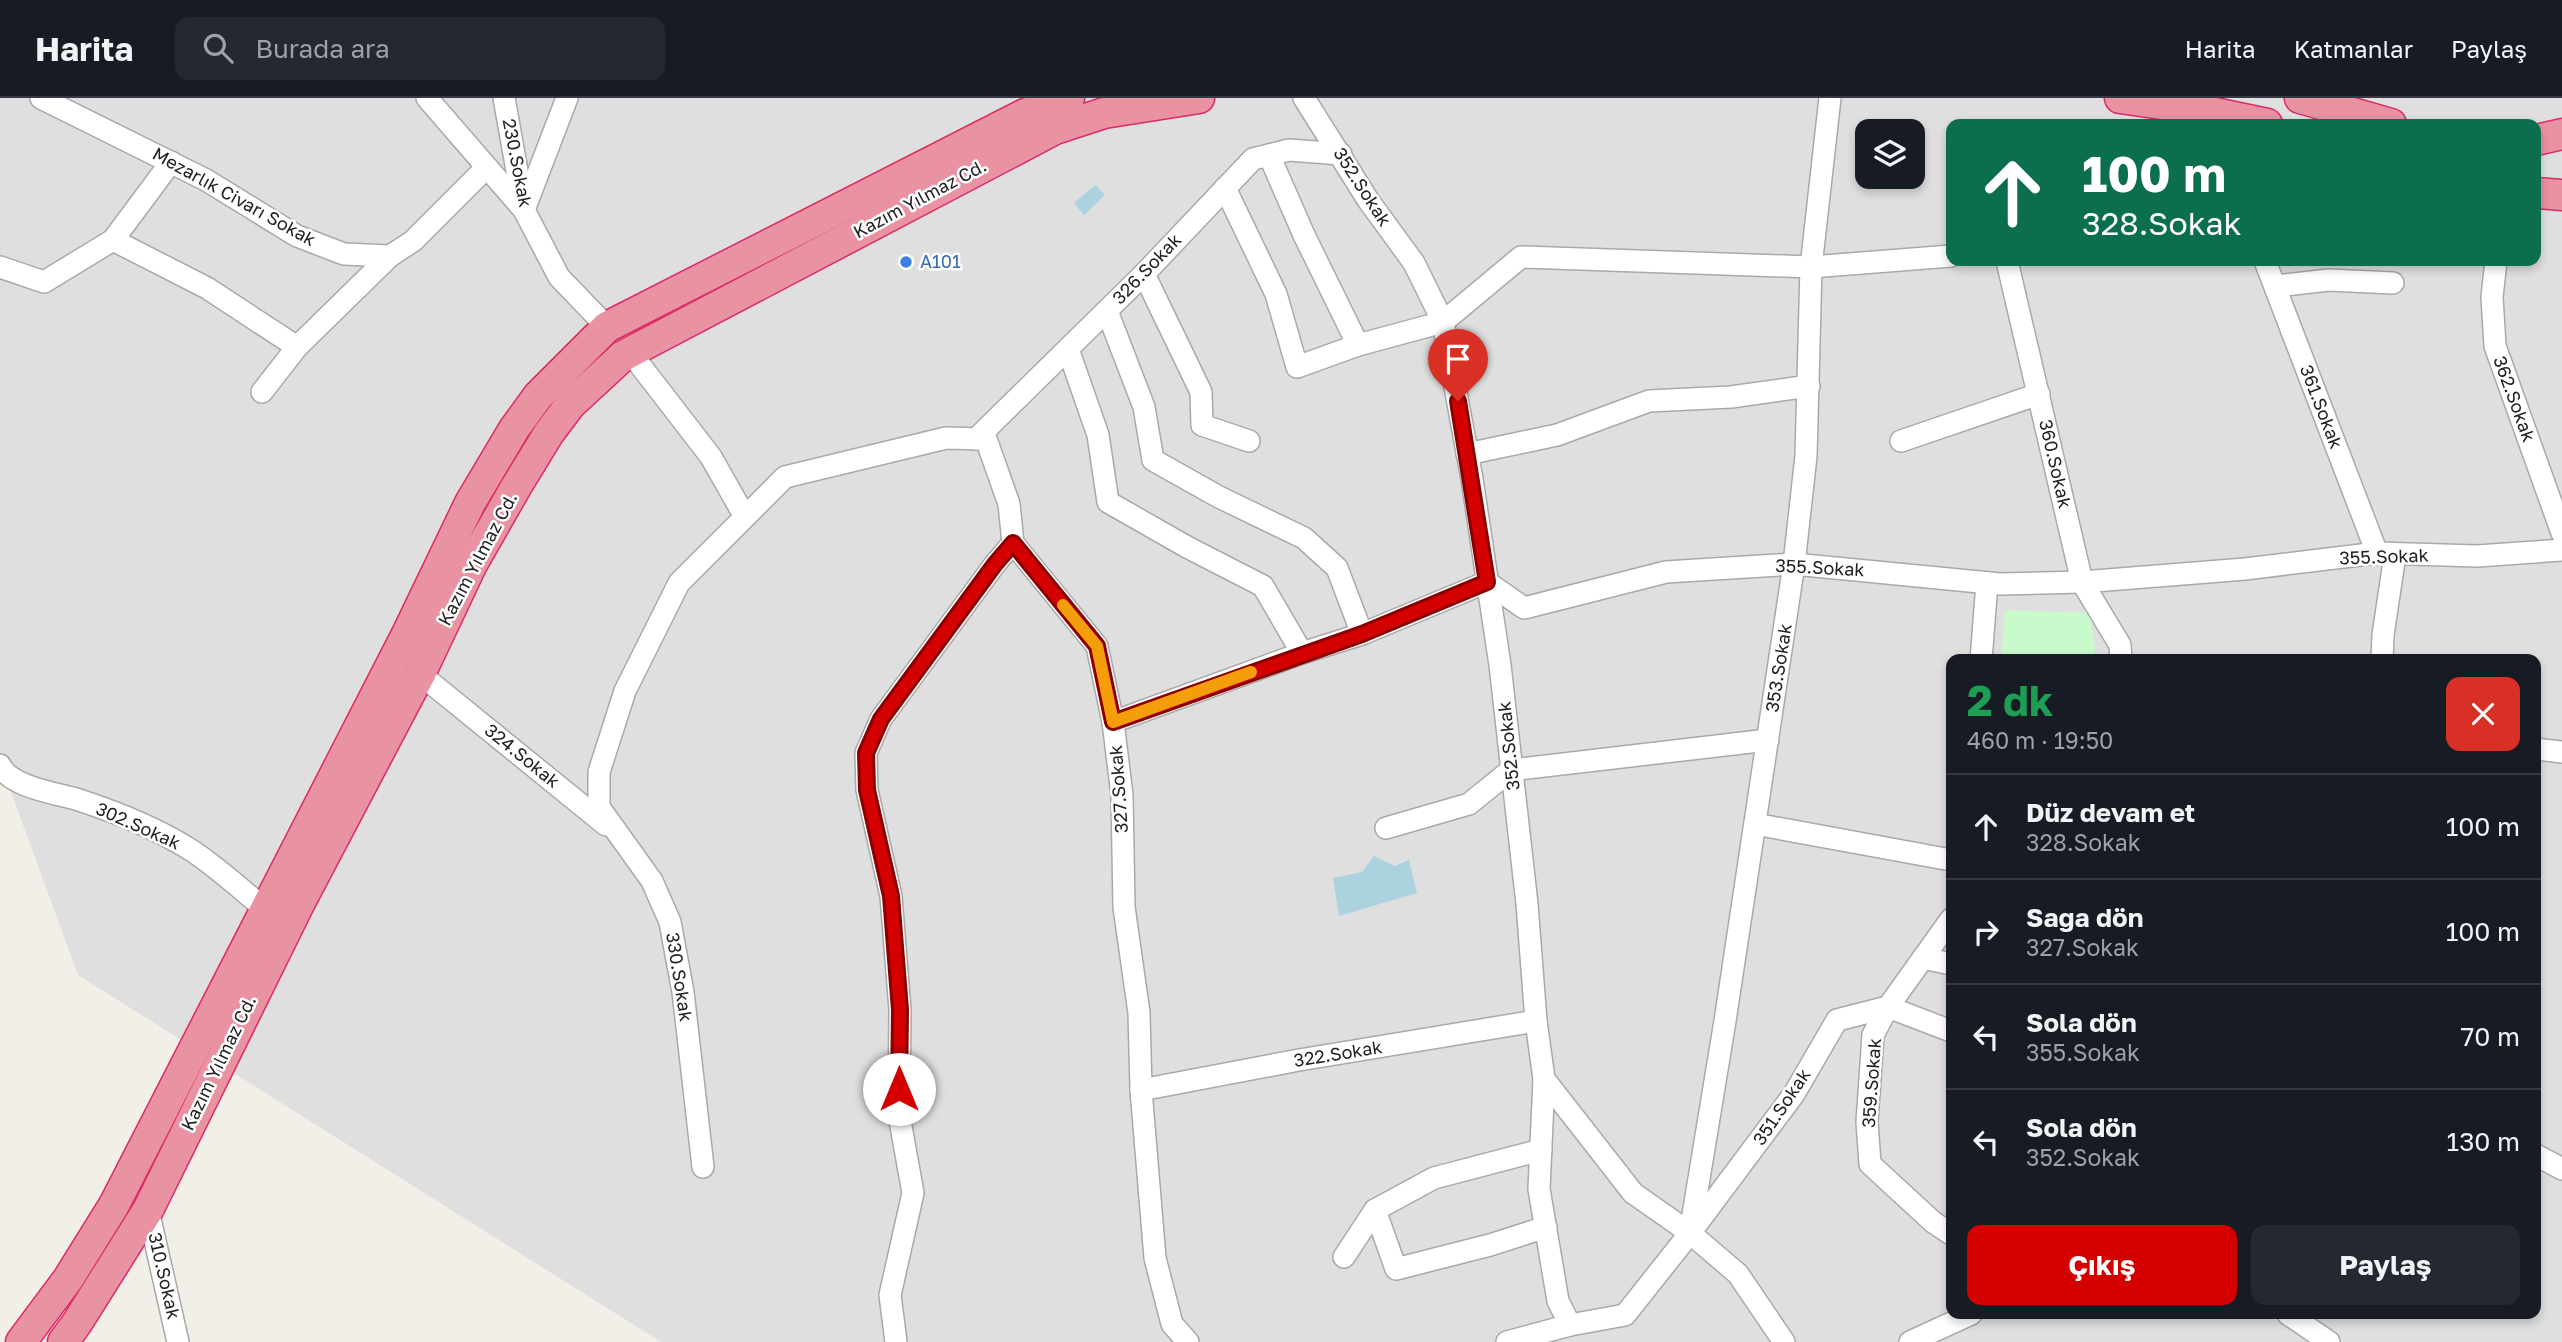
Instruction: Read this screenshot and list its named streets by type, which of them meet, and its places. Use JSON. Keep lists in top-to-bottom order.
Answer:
{
  "streets": {
    "highway": ["Kazım Yılmaz Cd."],
    "street": [
      "230.Sokak",
      "352.Sokak",
      "Mezarlık Civarı Sokak",
      "326.Sokak",
      "362.Sokak",
      "361.Sokak",
      "360.Sokak",
      "355.Sokak",
      "353.Sokak",
      "324.Sokak",
      "327.Sokak",
      "302.Sokak",
      "330.Sokak",
      "322.Sokak",
      "359.Sokak",
      "351.Sokak",
      "310.Sokak"
    ]
  },
  "crossings": [
    ["230.Sokak", "Kazım Yılmaz Cd."],
    ["352.Sokak", "326.Sokak"],
    ["352.Sokak", "355.Sokak"],
    ["352.Sokak", "322.Sokak"],
    ["352.Sokak", "351.Sokak"],
    ["Kazım Yılmaz Cd.", "324.Sokak"],
    ["Kazım Yılmaz Cd.", "302.Sokak"],
    ["Kazım Yılmaz Cd.", "310.Sokak"],
    ["361.Sokak", "355.Sokak"],
    ["360.Sokak", "355.Sokak"],
    ["355.Sokak", "353.Sokak"],
    ["353.Sokak", "351.Sokak"],
    ["324.Sokak", "330.Sokak"],
    ["327.Sokak", "322.Sokak"],
    ["359.Sokak", "351.Sokak"]
  ],
  "places": ["A101"],
  "page": {
    "header": "Harita",
    "search": "Burada ara",
    "nav": ["Harita", "Katmanlar", "Paylaş"],
    "turn": ["100 m", "328.Sokak"],
    "heading": ["2 dk", "460 m · 19:50"],
    "list": [
      {
        "name": "Düz devam et",
        "note": "328.Sokak",
        "value": "100 m"
      },
      {
        "name": "Sağa dön",
        "note": "327.Sokak",
        "value": "100 m"
      },
      {
        "name": "Sola dön",
        "note": "355.Sokak",
        "value": "70 m"
      },
      {
        "name": "Sola dön",
        "note": "352.Sokak",
        "value": "130 m"
      }
    ],
    "buttons": ["Çıkış", "Paylaş"]
  }
}
